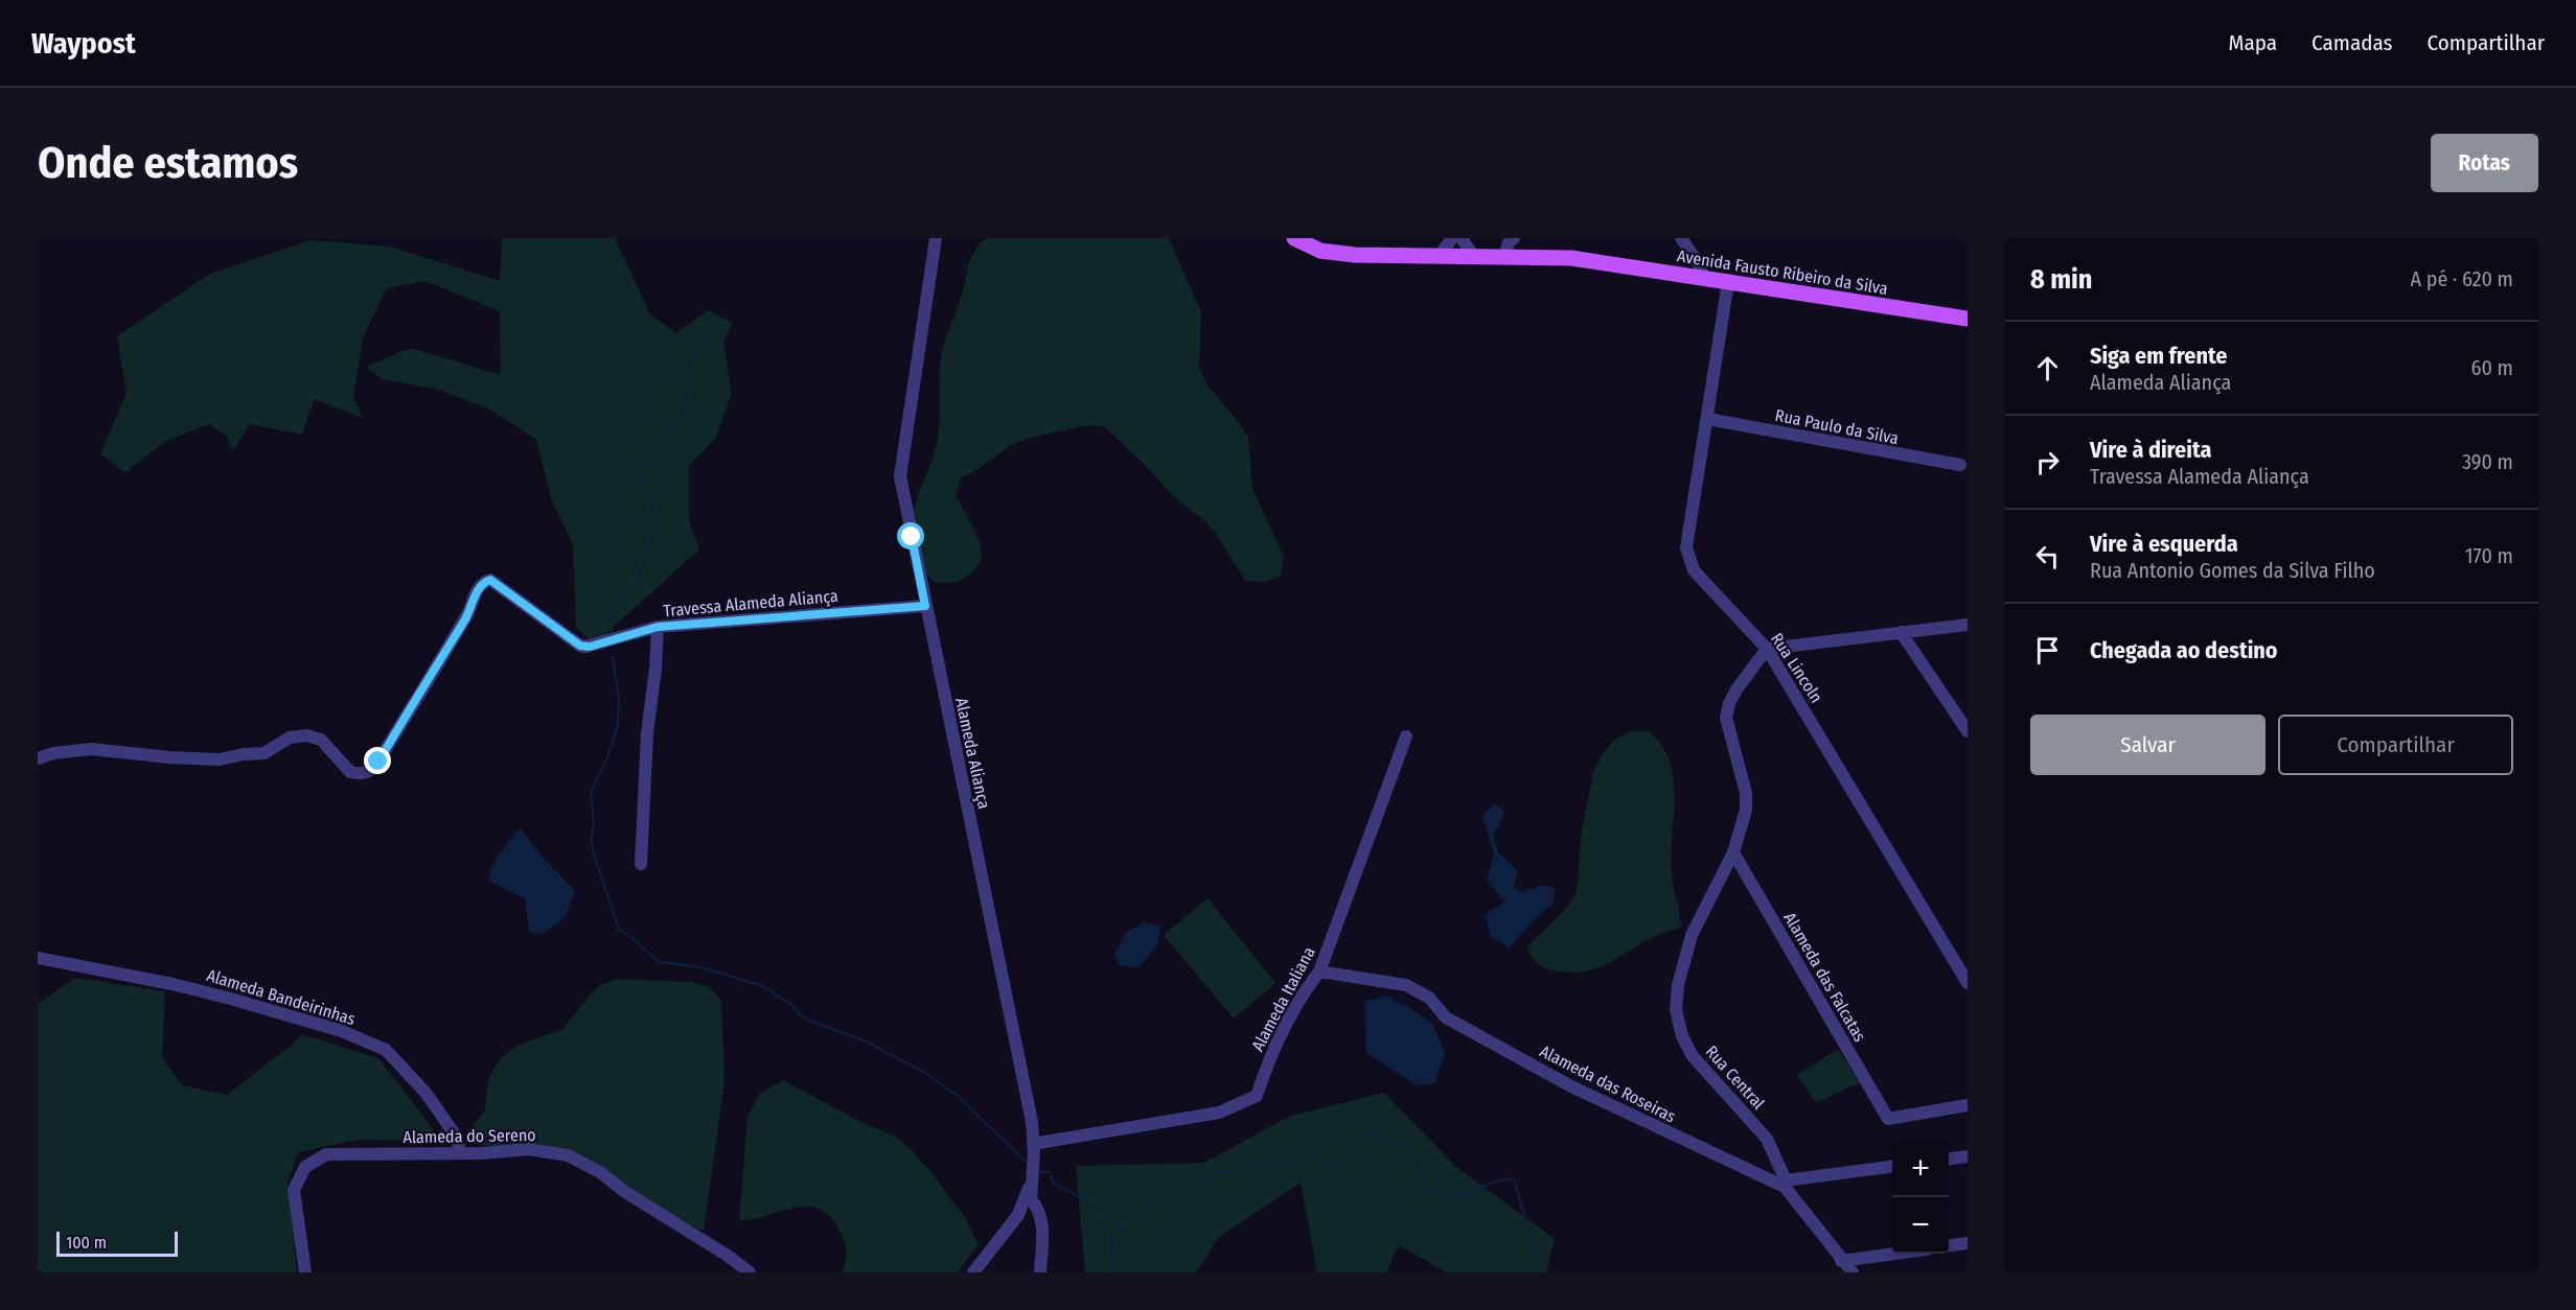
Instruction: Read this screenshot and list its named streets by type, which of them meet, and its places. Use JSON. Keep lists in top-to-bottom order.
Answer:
{
  "streets": {
    "main road": ["Avenida Fausto Ribeiro da Silva"],
    "street": [
      "Rua Paulo da Silva",
      "Travessa Alameda Aliança",
      "Rua Lincoln",
      "Alameda Aliança",
      "Alameda das Falcatas",
      "Alameda Bandeirinhas",
      "Alameda Italiana",
      "Rua Central",
      "Alameda das Roseiras",
      "Alameda do Sereno"
    ]
  },
  "crossings": [
    ["Avenida Fausto Ribeiro da Silva", "Rua Lincoln"],
    ["Rua Paulo da Silva", "Rua Lincoln"],
    ["Travessa Alameda Aliança", "Alameda Aliança"],
    ["Rua Lincoln", "Rua Central"],
    ["Alameda Aliança", "Alameda Italiana"],
    ["Alameda das Falcatas", "Rua Central"],
    ["Alameda Bandeirinhas", "Alameda do Sereno"],
    ["Alameda Italiana", "Alameda das Roseiras"],
    ["Rua Central", "Alameda das Roseiras"]
  ],
  "scale_bar": "100 m",
  "page": {
    "header": "Waypost",
    "nav": ["Mapa", "Camadas", "Compartilhar"],
    "buttons": [
      "Rotas",
      ["Salvar", "Compartilhar"]
    ],
    "title": "Onde estamos",
    "heading": ["8 min", "A pé · 620 m"],
    "list": [
      ["Siga em frente", "Alameda Aliança", "60 m"],
      ["Vire à direita", "Travessa Alameda Aliança", "390 m"],
      ["Vire à esquerda", "Rua Antonio Gomes da Silva Filho", "170 m"],
      "Chegada ao destino"
    ],
    "map_buttons": ["+", "−"],
    "scale": "100 m"
  }
}
